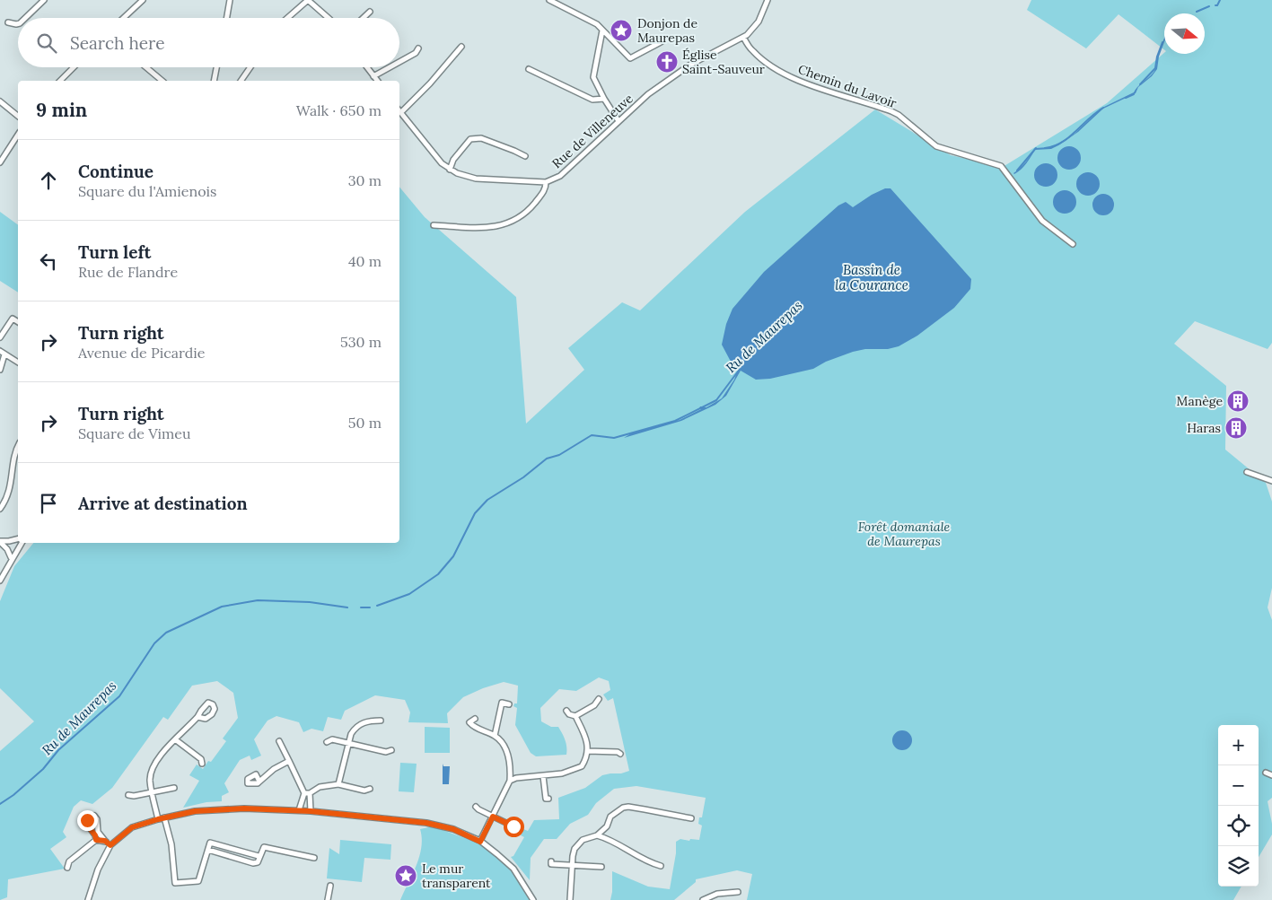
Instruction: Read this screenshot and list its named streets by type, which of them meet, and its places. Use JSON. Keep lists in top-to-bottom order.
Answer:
{
  "streets": {
    "street": ["Chemin du Lavoir", "Rue de Villeneuve"]
  },
  "crossings": [
    ["Chemin du Lavoir", "Rue de Villeneuve"]
  ],
  "water": ["Bassin de la Courance", "Ru de Maurepas"],
  "parks": ["Forêt domaniale de Maurepas"],
  "places": {
    "place": ["Donjon de Maurepas", "Le mur transparent"],
    "church": ["Église Saint-Sauveur"],
    "building": ["Manège", "Haras"]
  },
  "north": "right",
  "page": {
    "search": "Search here",
    "heading": ["9 min", "Walk · 650 m"],
    "list": [
      ["Continue", "Square du l'Amienois", "30 m"],
      ["Turn left", "Rue de Flandre", "40 m"],
      ["Turn right", "Avenue de Picardie", "530 m"],
      ["Turn right", "Square de Vimeu", "50 m"],
      "Arrive at destination"
    ],
    "map_buttons": ["+", "−"]
  }
}
